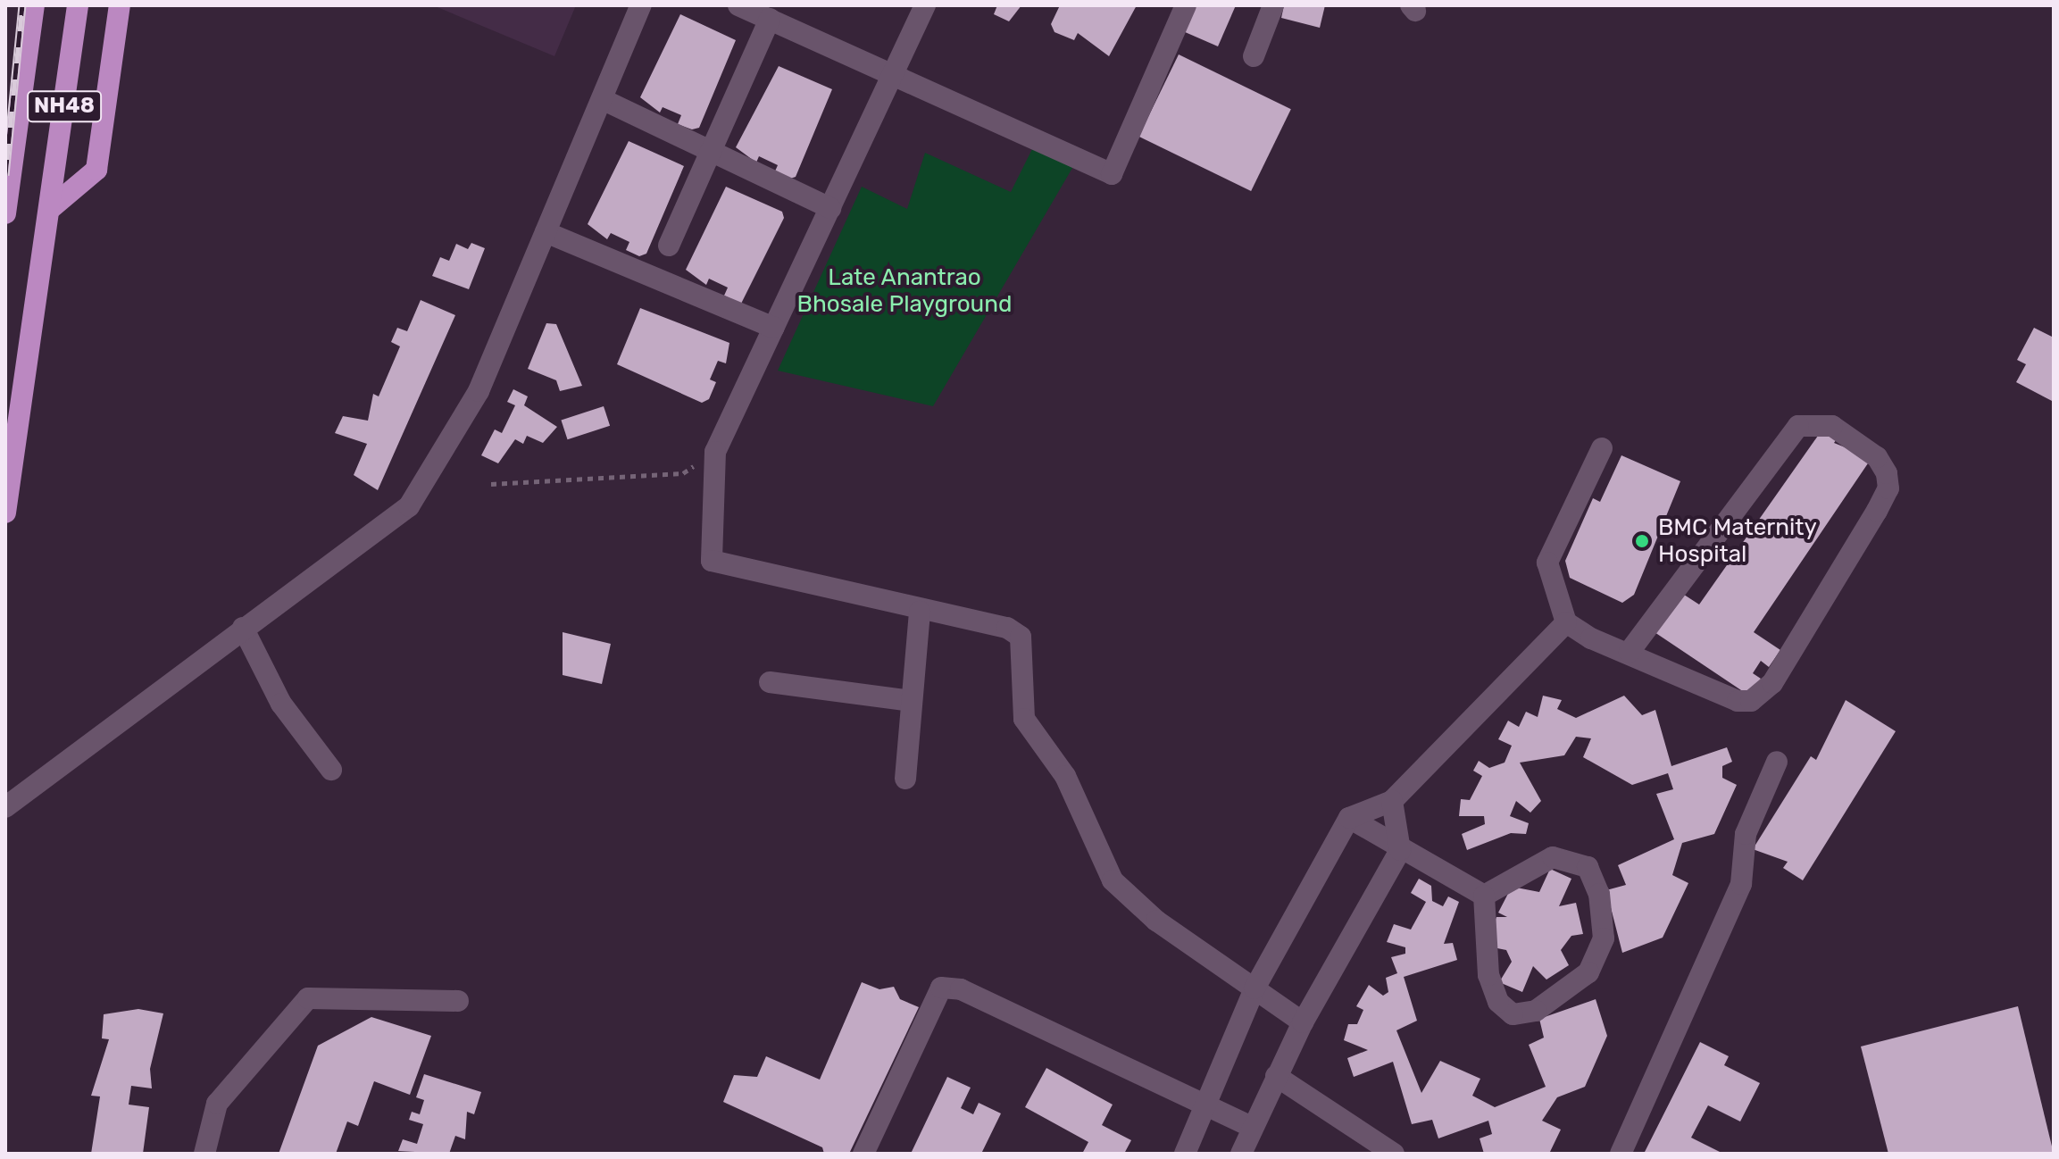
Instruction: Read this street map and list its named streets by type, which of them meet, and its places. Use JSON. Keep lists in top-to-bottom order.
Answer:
{
  "streets": {
    "highway": ["NH48"]
  },
  "parks": ["Late Anantrao Bhosale Playground"],
  "places": ["BMC Maternity Hospital"]
}
